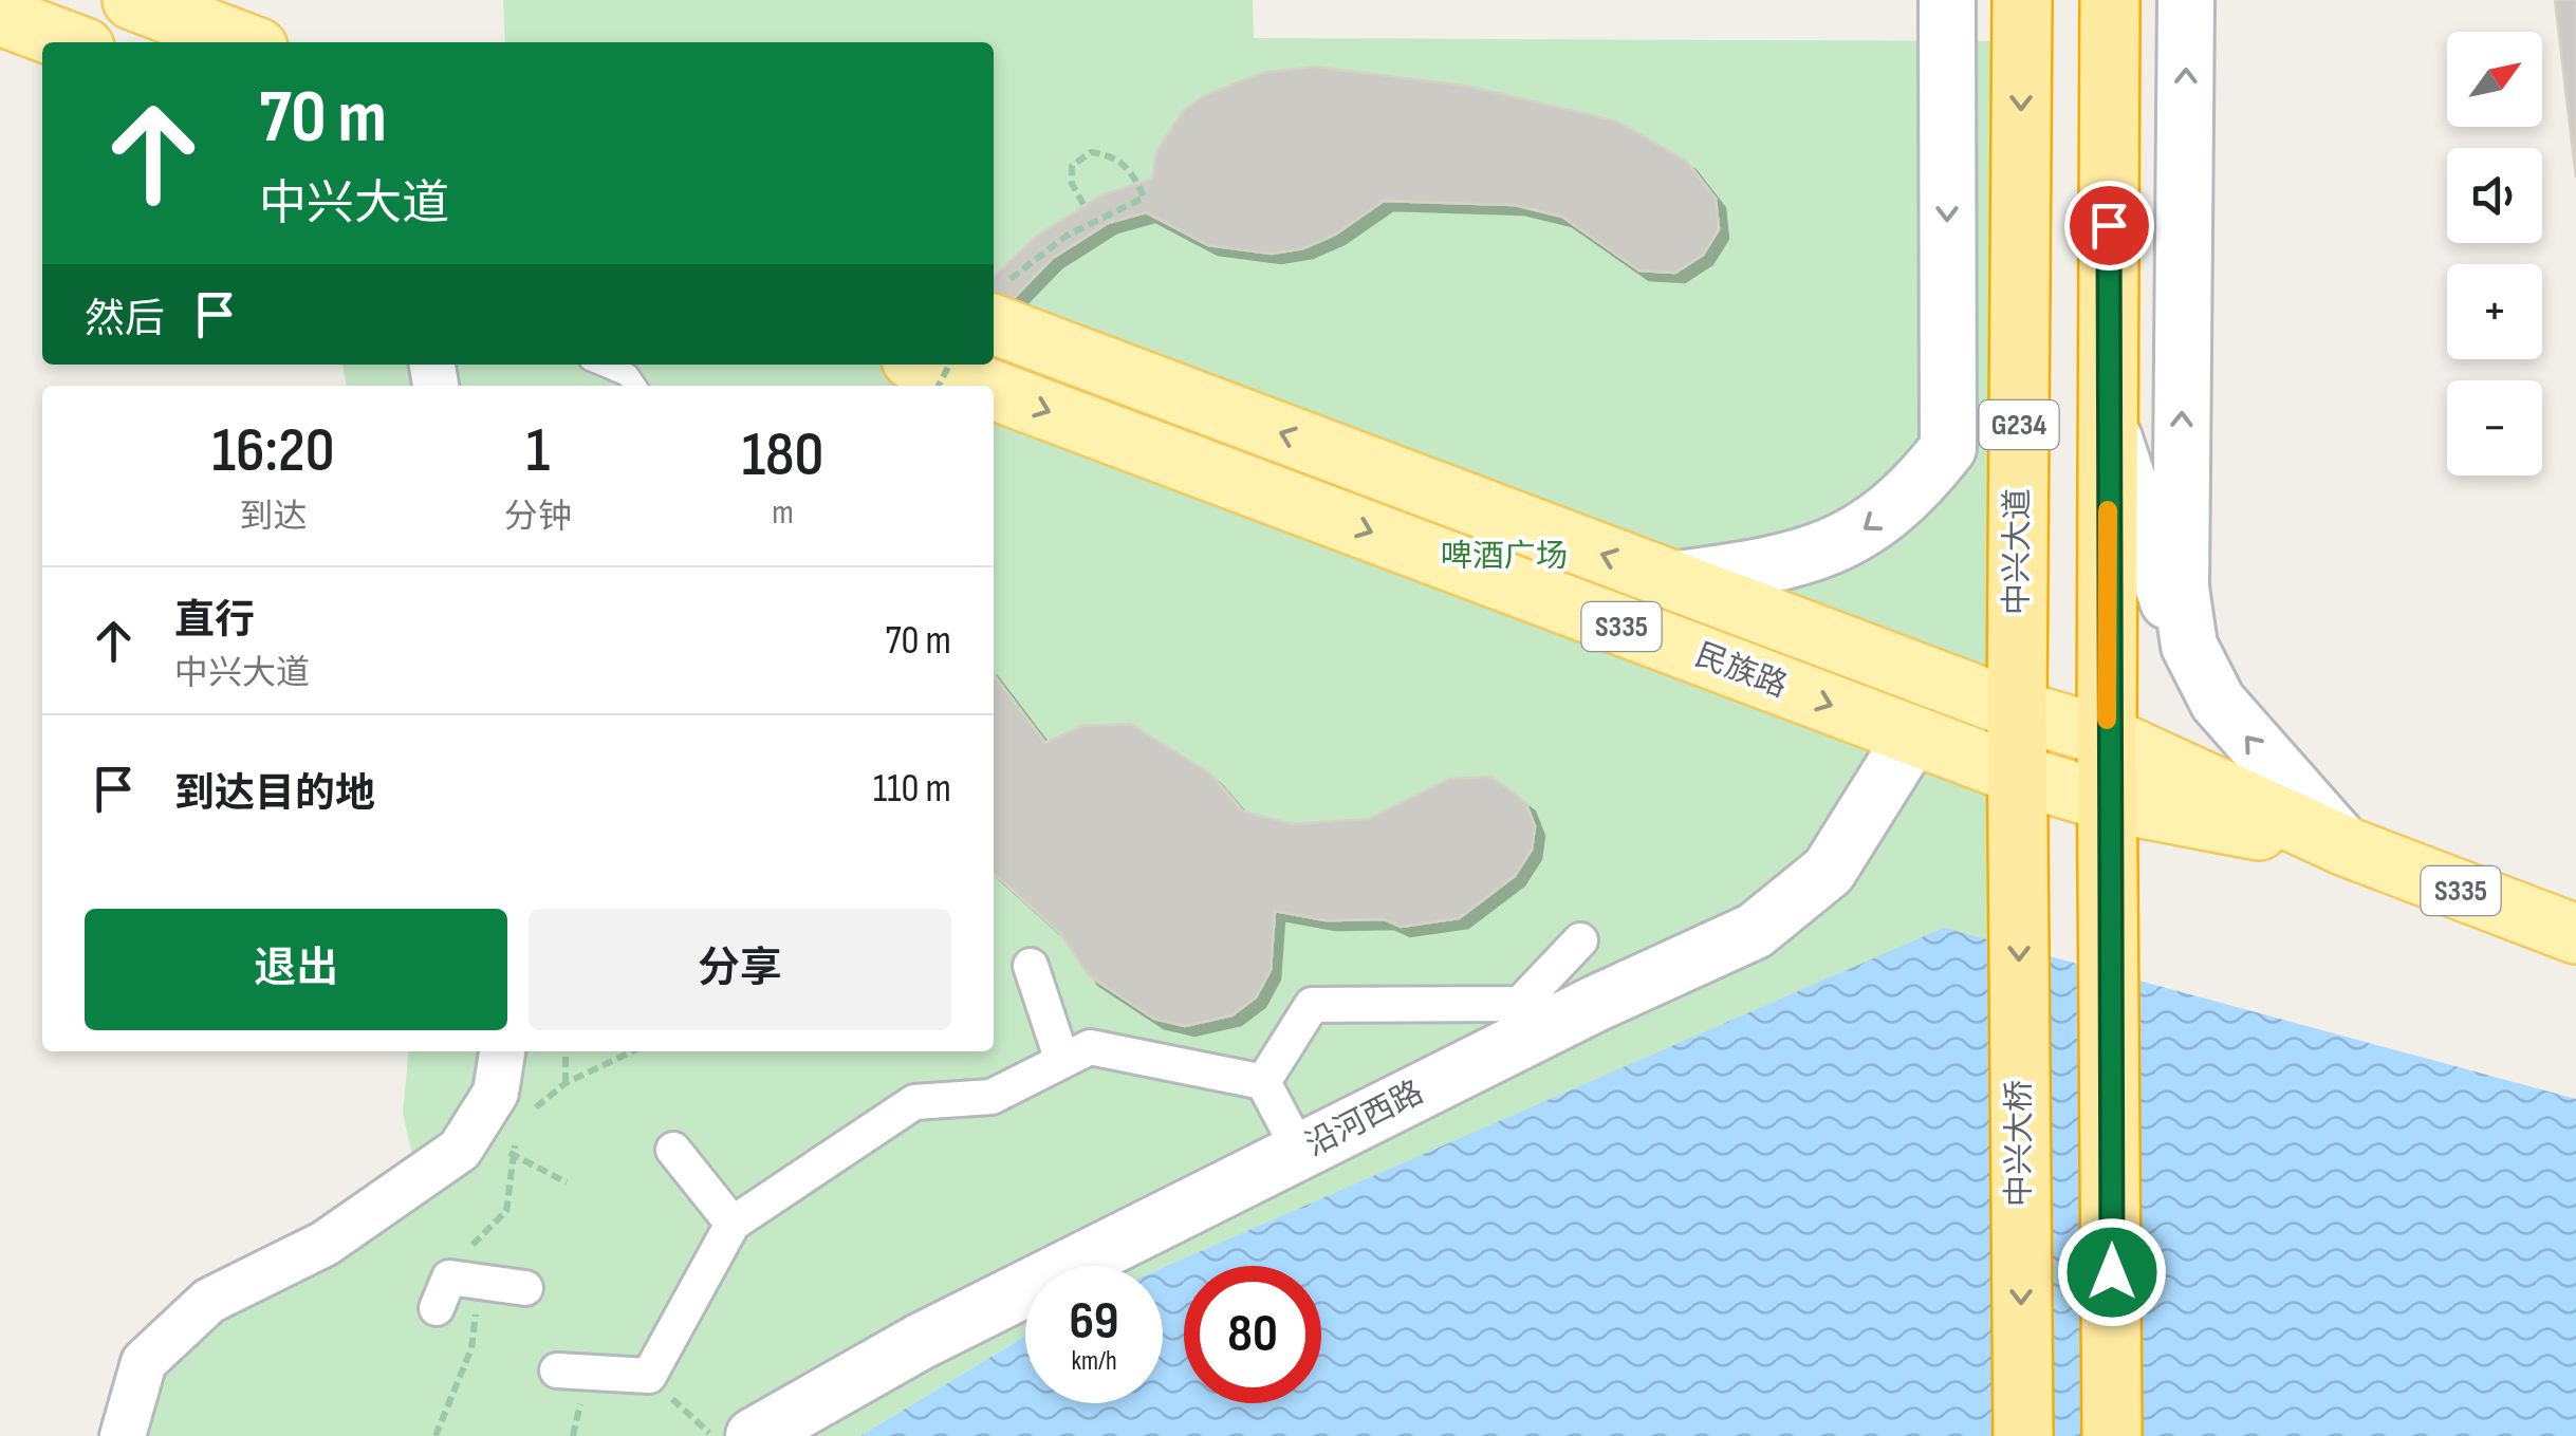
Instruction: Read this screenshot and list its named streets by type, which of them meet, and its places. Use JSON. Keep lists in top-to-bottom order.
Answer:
{
  "streets": {
    "highway": ["G234", "中兴大道", "中兴大桥"],
    "main road": ["S335", "民族路"],
    "street": ["沿河西路"]
  },
  "crossings": [
    ["中兴大道", "S335"],
    ["中兴大道", "民族路"],
    ["中兴大道", "中兴大桥"],
    ["S335", "民族路"],
    ["民族路", "沿河西路"]
  ],
  "parks": ["啤酒广场"],
  "north": "top right",
  "page": {
    "map_buttons": ["+", "−"],
    "turn": ["70 m", "中兴大道"],
    "then": "然后",
    "eta": [
      "16:20",
      "到达",
      "1",
      "分钟",
      "180",
      "m"
    ],
    "list": [
      {
        "name": "直行",
        "note": "中兴大道",
        "value": "70 m"
      },
      {
        "name": "到达目的地",
        "value": "110 m"
      }
    ],
    "buttons": ["退出", "分享"],
    "speed": "69 km/h",
    "limit": "80"
  }
}
